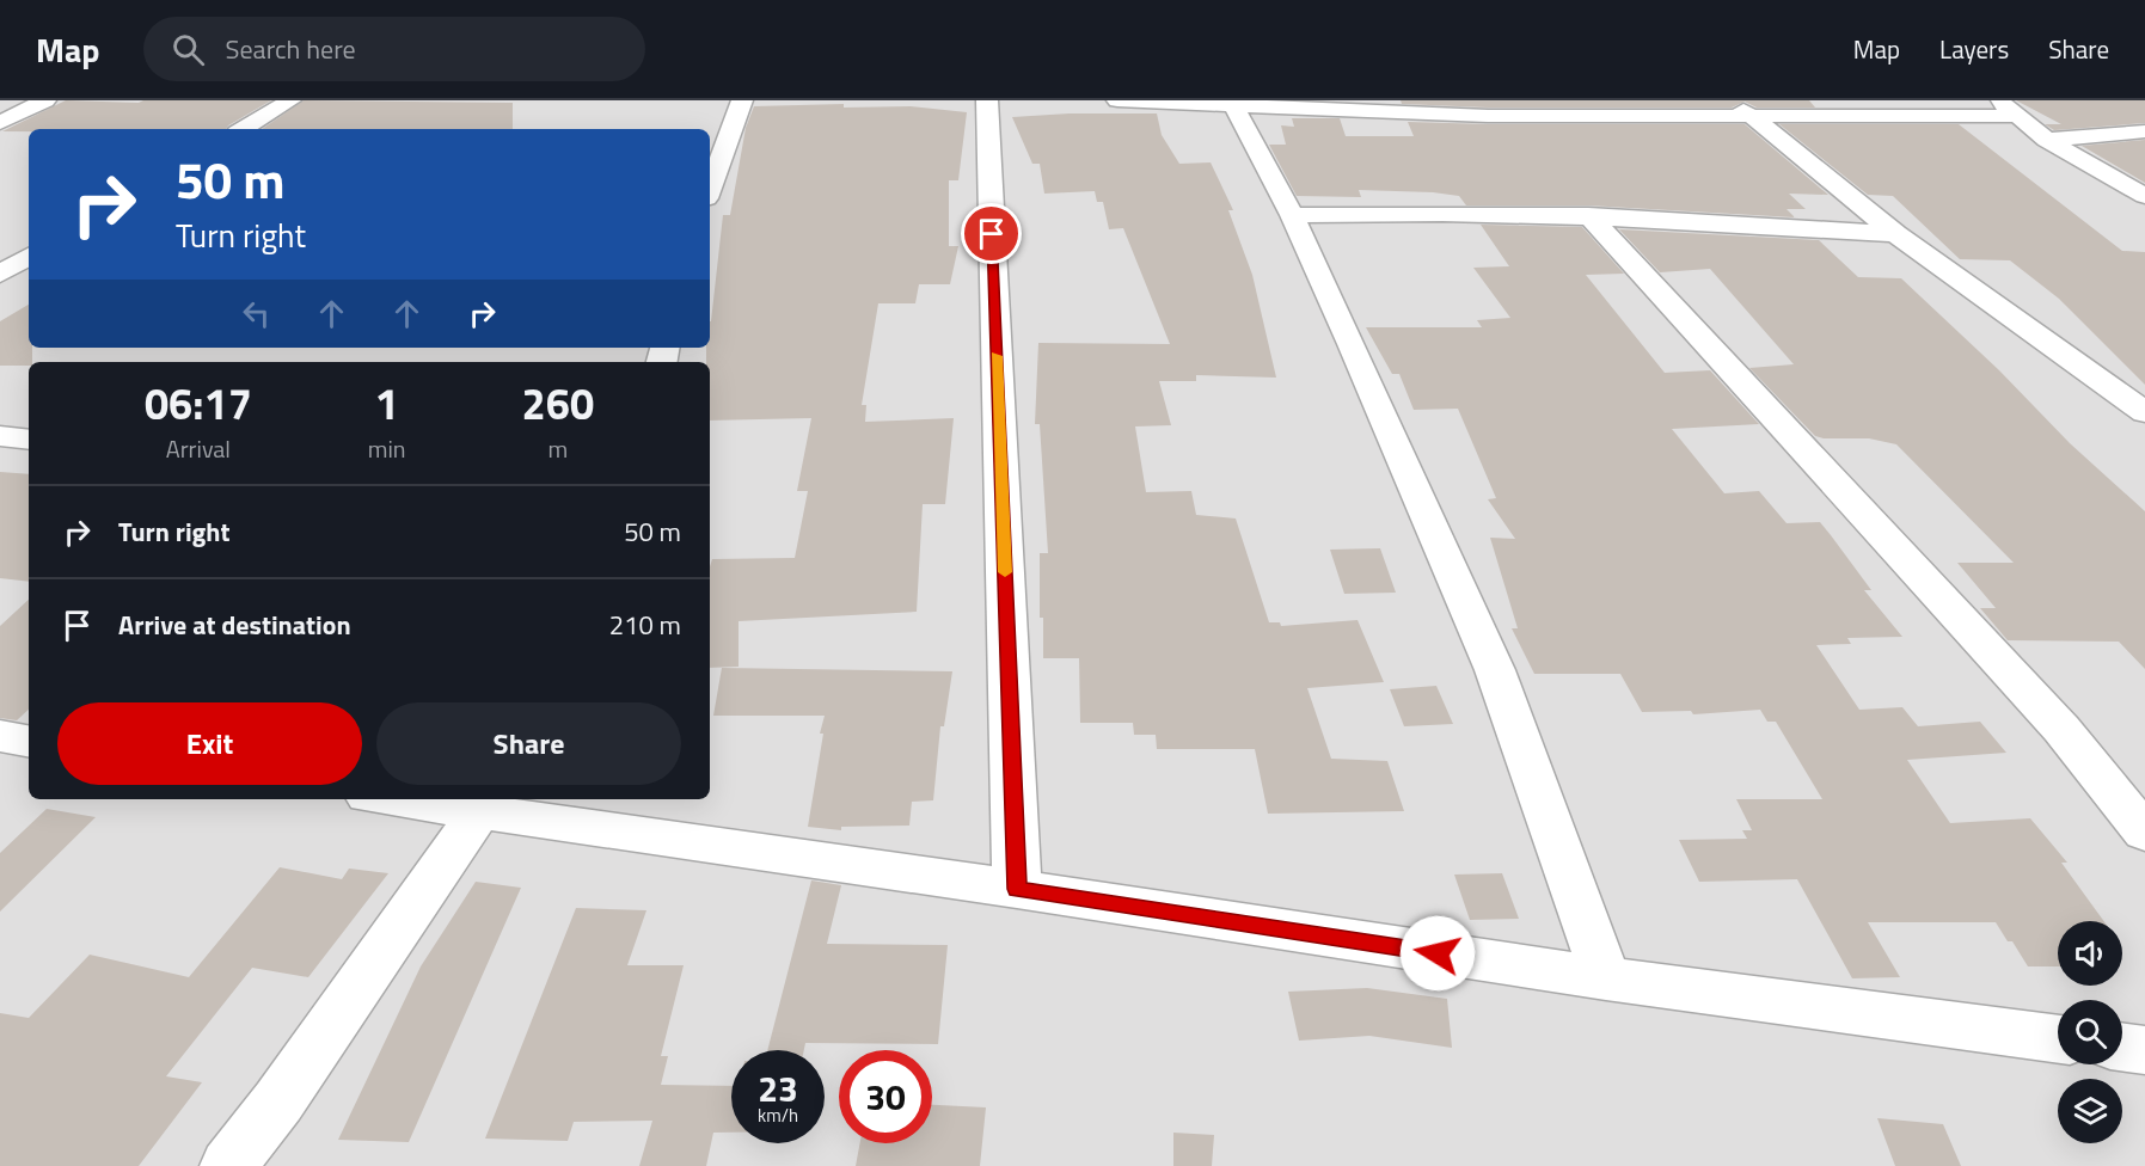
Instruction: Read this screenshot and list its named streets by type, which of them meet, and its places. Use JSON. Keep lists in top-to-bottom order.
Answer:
{
  "page": {
    "header": "Map",
    "search": "Search here",
    "nav": ["Map", "Layers", "Share"],
    "turn": ["50 m", "Turn right"],
    "eta": [
      "06:17",
      "Arrival",
      "1",
      "min",
      "260",
      "m"
    ],
    "list": [
      {
        "name": "Turn right",
        "value": "50 m"
      },
      {
        "name": "Arrive at destination",
        "value": "210 m"
      }
    ],
    "buttons": ["Exit", "Share"],
    "speed": "23 km/h",
    "limit": "30"
  }
}
